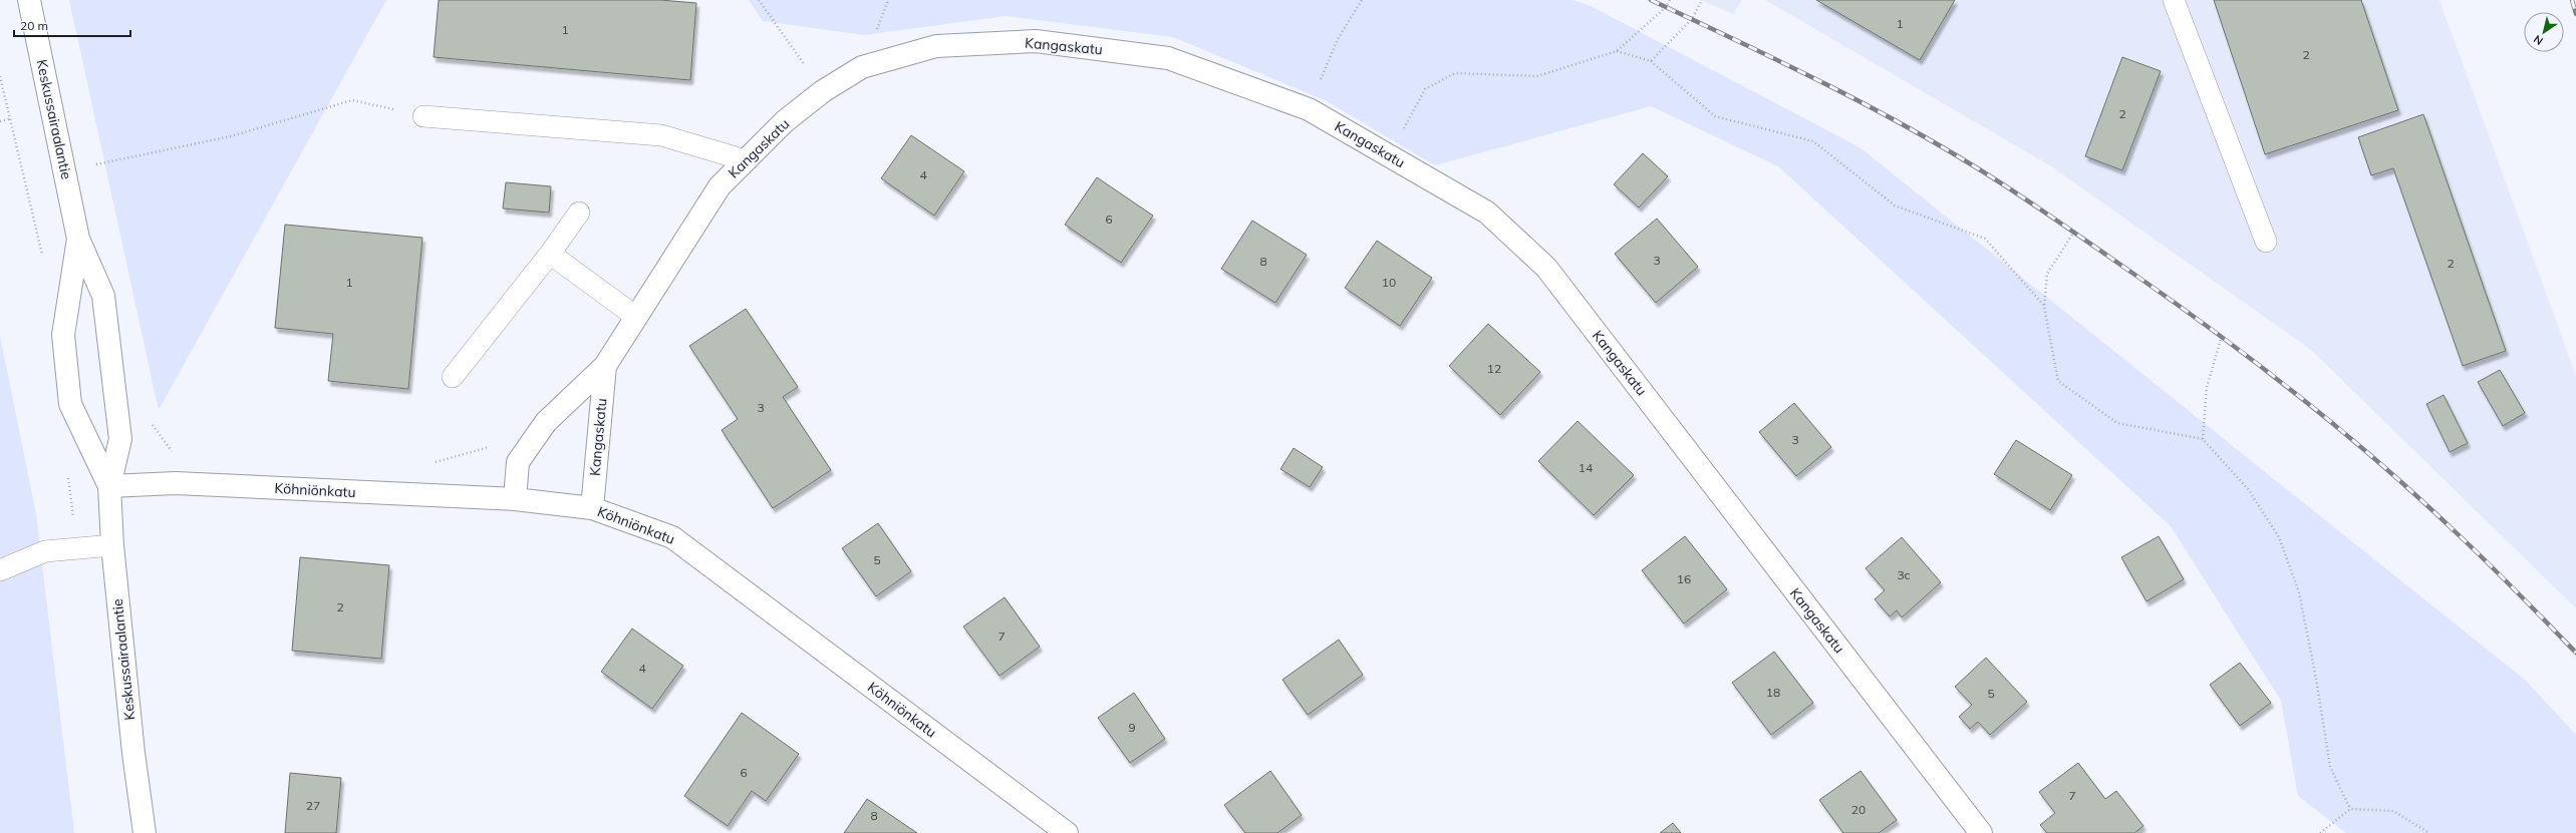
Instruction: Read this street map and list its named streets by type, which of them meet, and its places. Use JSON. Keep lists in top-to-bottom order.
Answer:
{
  "streets": {
    "street": ["Kangaskatu", "Keskussairaalantie", "Köhniönkatu"]
  },
  "crossings": [
    ["Kangaskatu", "Köhniönkatu"],
    ["Keskussairaalantie", "Köhniönkatu"]
  ],
  "house_numbers": [
    "1",
    "1",
    "2",
    "2",
    "4",
    "6",
    "3",
    "8",
    "2",
    "1",
    "10",
    "12",
    "3",
    "3",
    "14",
    "5",
    "3c",
    "16",
    "2",
    "7",
    "4",
    "18",
    "5",
    "9",
    "6",
    "7",
    "27",
    "20",
    "8"
  ],
  "scale_bar": "20 m",
  "north": "bottom left"
}
